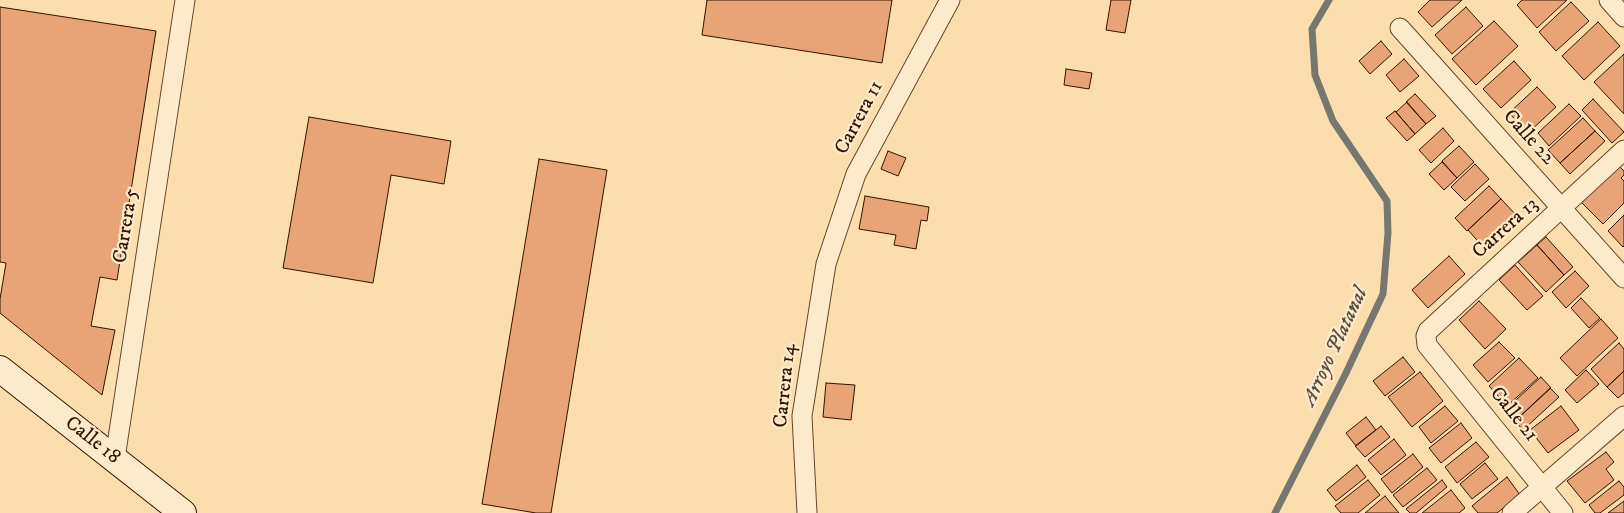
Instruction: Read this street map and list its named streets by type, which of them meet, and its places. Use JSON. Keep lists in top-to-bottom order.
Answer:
{
  "streets": {
    "main road": ["Calle 18"],
    "street": [
      "Carrera 11",
      "Calle 22",
      "Carrera 5",
      "Carrera 13",
      "Carrera 14",
      "Calle 21"
    ]
  },
  "crossings": [
    ["Carrera 11", "Carrera 14"],
    ["Calle 22", "Carrera 13"],
    ["Carrera 5", "Calle 18"],
    ["Carrera 13", "Calle 21"]
  ],
  "water": ["Arroyo Platanal"]
}
